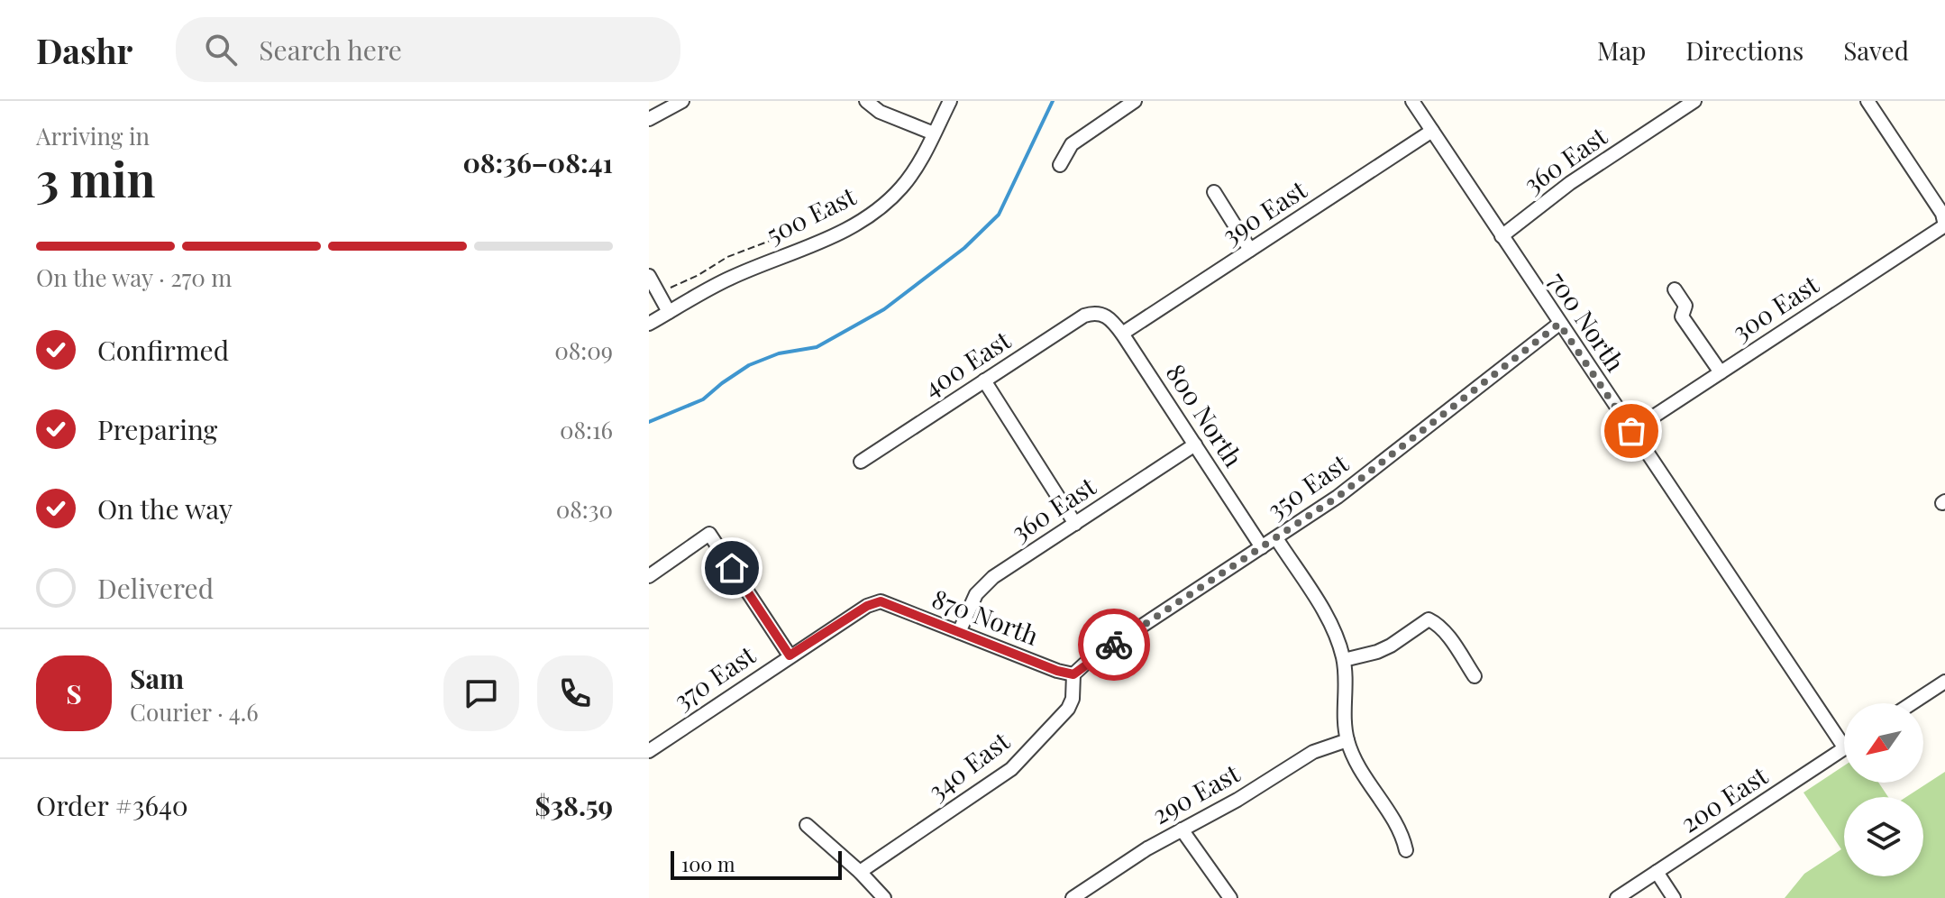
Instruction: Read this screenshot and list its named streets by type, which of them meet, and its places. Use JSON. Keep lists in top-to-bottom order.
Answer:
{
  "streets": {
    "street": [
      "360 East",
      "390 East",
      "500 East",
      "300 East",
      "700 North",
      "400 East",
      "800 North",
      "350 East",
      "870 North",
      "370 East",
      "340 East",
      "290 East",
      "200 East"
    ]
  },
  "crossings": [
    ["360 East", "700 North"],
    ["360 East", "800 North"],
    ["360 East", "870 North"],
    ["390 East", "700 North"],
    ["390 East", "800 North"],
    ["300 East", "700 North"],
    ["700 North", "350 East"],
    ["400 East", "800 North"],
    ["800 North", "350 East"],
    ["350 East", "870 North"],
    ["350 East", "340 East"],
    ["870 North", "370 East"],
    ["870 North", "340 East"]
  ],
  "scale_bar": "100 m",
  "north": "bottom left",
  "page": {
    "header": "Dashr",
    "search": "Search here",
    "nav": ["Map", "Directions", "Saved"],
    "heading": ["3 min", "Arriving in", "08:36–08:41"],
    "panel": [
      "Sam",
      "Courier · 4.6",
      "Order #3640",
      "$38.59"
    ],
    "bar": "On the way · 270 m",
    "list": [
      ["Confirmed", "08:09"],
      ["Preparing", "08:16"],
      ["On the way", "08:30"],
      "Delivered"
    ],
    "round": "S",
    "scale": "100 m"
  }
}
